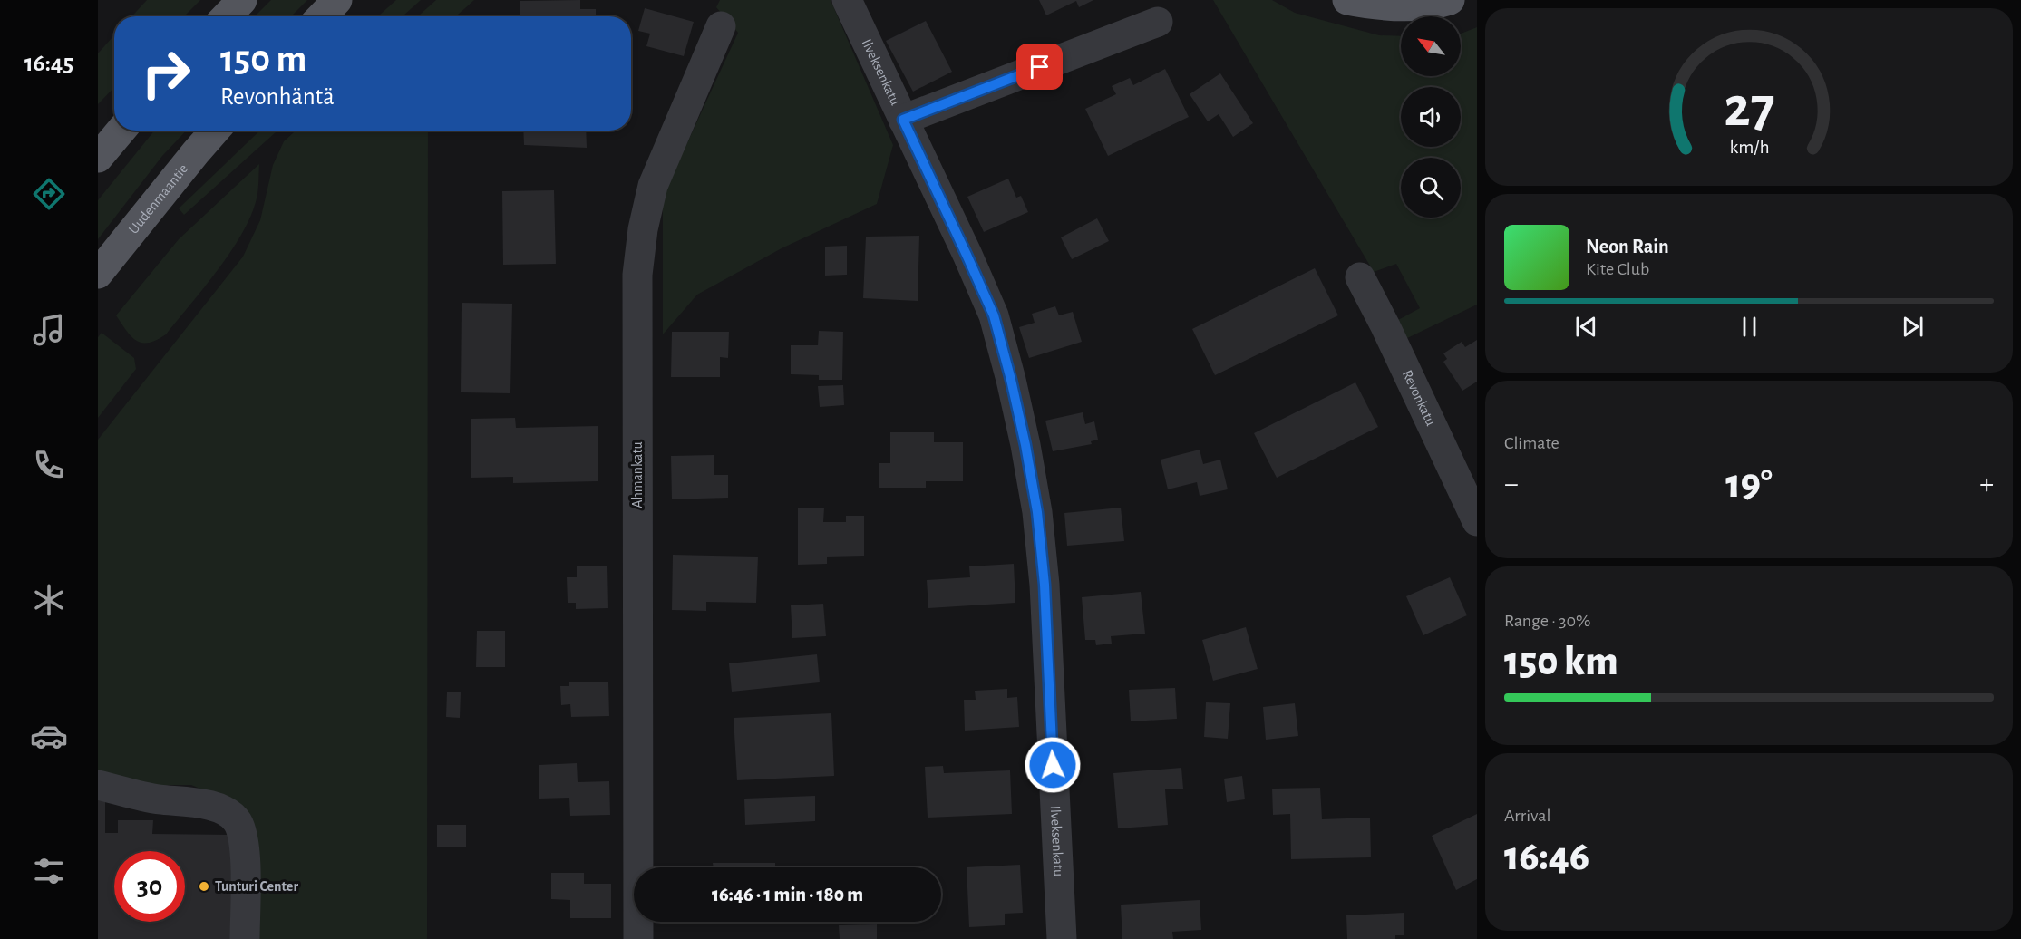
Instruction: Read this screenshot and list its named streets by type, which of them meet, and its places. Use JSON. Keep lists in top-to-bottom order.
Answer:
{
  "streets": {
    "main road": ["Uudenmaantie"],
    "street": ["Ilveksenkatu", "Revonkatu", "Ahmankatu"]
  },
  "places": ["Tunturi Center"],
  "north": "top left",
  "page": {
    "tabs": "16:45",
    "turn": ["150 m", "Revonhäntä"],
    "song": ["Neon Rain", "Kite Club"],
    "tile": [
      "Climate",
      ["Range · 30%", "150 km"],
      ["Arrival", "16:46"]
    ],
    "heat": ["−", "19°", "+"],
    "limit": "30",
    "trip": "16:46 · 1 min · 180 m",
    "gauge": ["27", "km/h"]
  }
}
